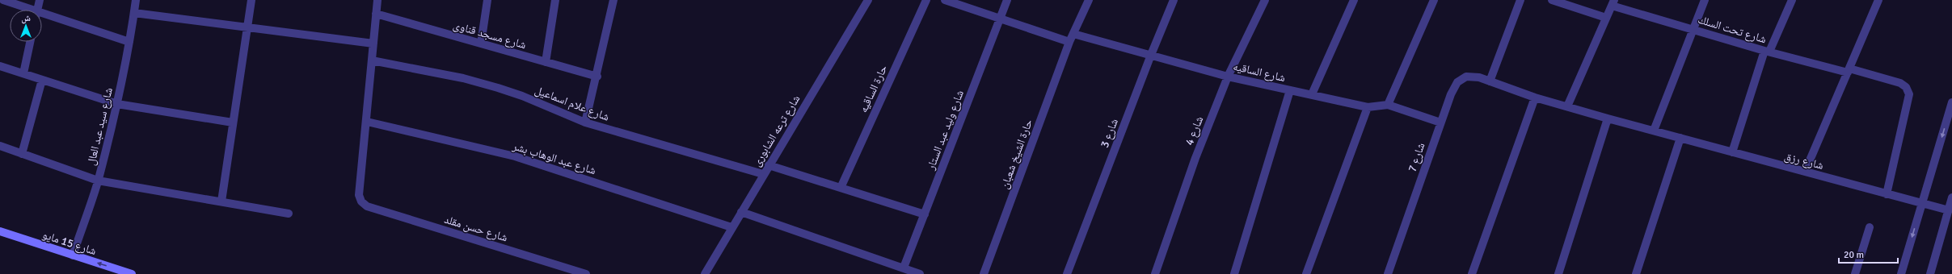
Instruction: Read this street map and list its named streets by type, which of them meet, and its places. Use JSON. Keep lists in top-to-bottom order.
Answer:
{
  "streets": {
    "main road": ["شارع 15 مايو"],
    "street": [
      "شارع تحت السلك",
      "شارع مسجد قناوى",
      "شارع الساقيه",
      "حارة الساقيه",
      "شارع علام اسماعيل",
      "شارع سيد عبد العال",
      "شارع وليد عبد الستار",
      "شارع ترعه الشابورى",
      "شارع 4",
      "شارع 3",
      "حارة الشيخ شعبان",
      "شارع 7",
      "شارع عبد الوهاب بشر",
      "شارع رزق",
      "شارع حسن مقلد"
    ]
  },
  "crossings": [
    ["شارع تحت السلك", "شارع رزق"],
    ["شارع الساقيه", "شارع وليد عبد الستار"],
    ["شارع الساقيه", "شارع 4"],
    ["شارع الساقيه", "شارع 3"],
    ["شارع الساقيه", "حارة الشيخ شعبان"],
    ["شارع الساقيه", "شارع 7"],
    ["شارع علام اسماعيل", "شارع ترعه الشابورى"],
    ["شارع سيد عبد العال", "شارع 15 مايو"],
    ["شارع ترعه الشابورى", "شارع عبد الوهاب بشر"],
    ["شارع 7", "شارع رزق"],
    ["شارع عبد الوهاب بشر", "شارع حسن مقلد"]
  ],
  "one_way": ["شارع 15 مايو"],
  "scale_bar": "20 m",
  "north": "top"
}
